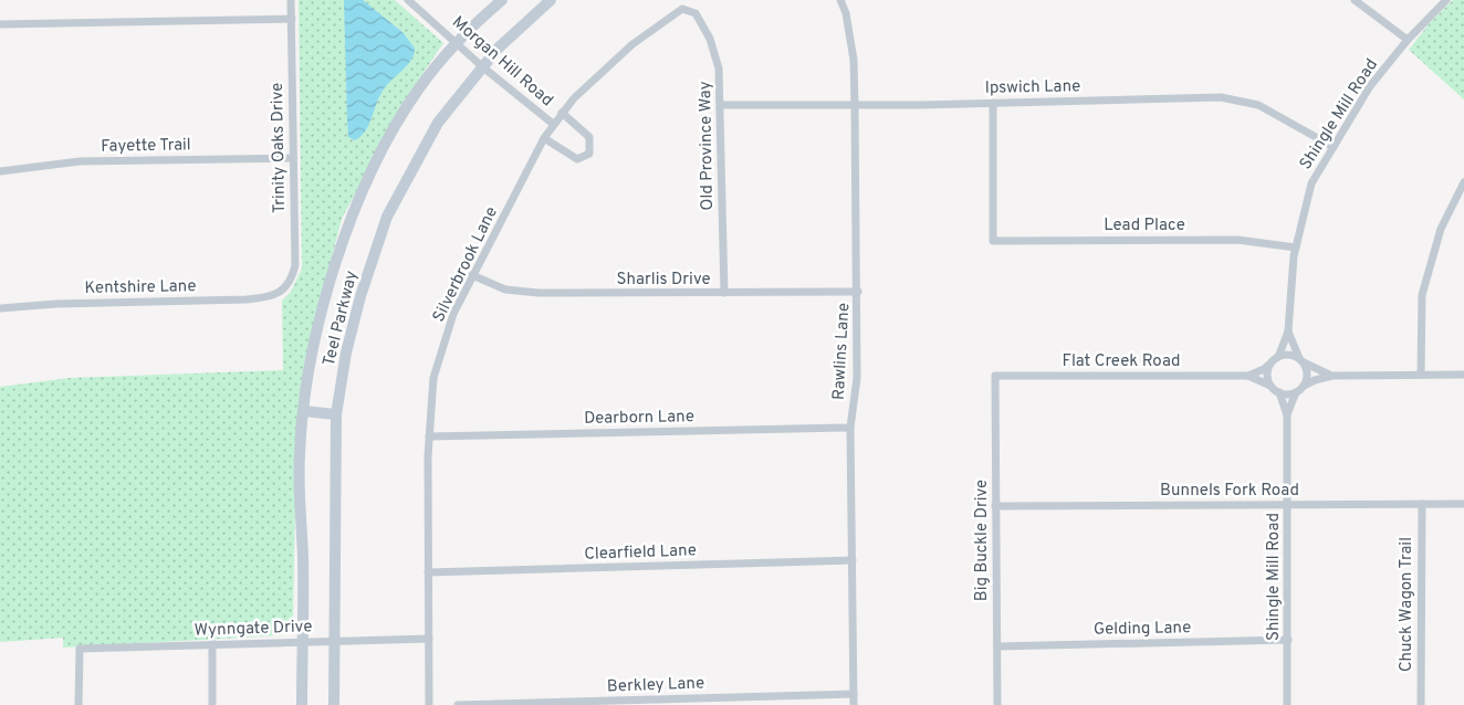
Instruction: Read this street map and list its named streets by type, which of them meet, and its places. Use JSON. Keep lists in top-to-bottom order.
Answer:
{
  "streets": {
    "main road": ["Teel Parkway"],
    "street": [
      "Morgan Hill Road",
      "Ipswich Lane",
      "Shingle Mill Road",
      "Fayette Trail",
      "Old Province Way",
      "Trinity Oaks Drive",
      "Lead Place",
      "Silverbrook Lane",
      "Sharlis Drive",
      "Kentshire Lane",
      "Rawlins Lane",
      "Flat Creek Road",
      "Dearborn Lane",
      "Bunnels Fork Road",
      "Big Buckle Drive",
      "Clearfield Lane",
      "Chuck Wagon Trail",
      "Wynngate Drive",
      "Gelding Lane",
      "Berkley Lane"
    ]
  },
  "crossings": [
    ["Morgan Hill Road", "Silverbrook Lane"],
    ["Morgan Hill Road", "Teel Parkway"],
    ["Ipswich Lane", "Shingle Mill Road"],
    ["Ipswich Lane", "Old Province Way"],
    ["Ipswich Lane", "Lead Place"],
    ["Ipswich Lane", "Rawlins Lane"],
    ["Shingle Mill Road", "Lead Place"],
    ["Shingle Mill Road", "Flat Creek Road"],
    ["Shingle Mill Road", "Bunnels Fork Road"],
    ["Shingle Mill Road", "Gelding Lane"],
    ["Fayette Trail", "Trinity Oaks Drive"],
    ["Old Province Way", "Silverbrook Lane"],
    ["Old Province Way", "Sharlis Drive"],
    ["Trinity Oaks Drive", "Kentshire Lane"],
    ["Silverbrook Lane", "Sharlis Drive"],
    ["Silverbrook Lane", "Dearborn Lane"],
    ["Silverbrook Lane", "Clearfield Lane"],
    ["Silverbrook Lane", "Wynngate Drive"],
    ["Sharlis Drive", "Rawlins Lane"],
    ["Teel Parkway", "Wynngate Drive"],
    ["Rawlins Lane", "Dearborn Lane"],
    ["Rawlins Lane", "Clearfield Lane"],
    ["Rawlins Lane", "Berkley Lane"],
    ["Flat Creek Road", "Big Buckle Drive"],
    ["Bunnels Fork Road", "Big Buckle Drive"],
    ["Bunnels Fork Road", "Chuck Wagon Trail"],
    ["Big Buckle Drive", "Gelding Lane"]
  ]
}
